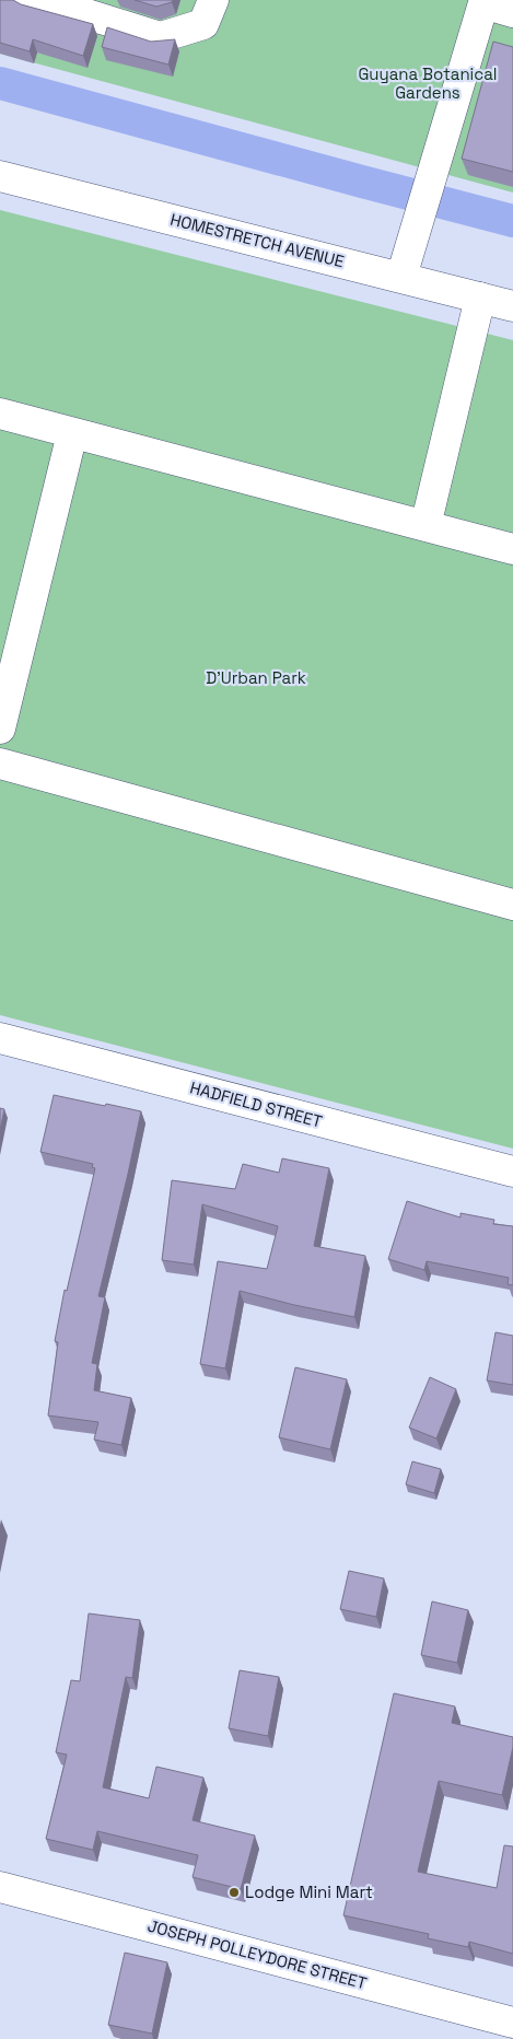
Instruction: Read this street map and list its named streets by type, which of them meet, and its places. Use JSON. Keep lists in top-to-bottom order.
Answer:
{
  "streets": {
    "street": ["HOMESTRETCH AVENUE", "HADFIELD STREET", "JOSEPH POLLEYDORE STREET"]
  },
  "parks": ["Guyana Botanical Gardens", "D'Urban Park"],
  "places": ["Lodge Mini Mart"]
}
